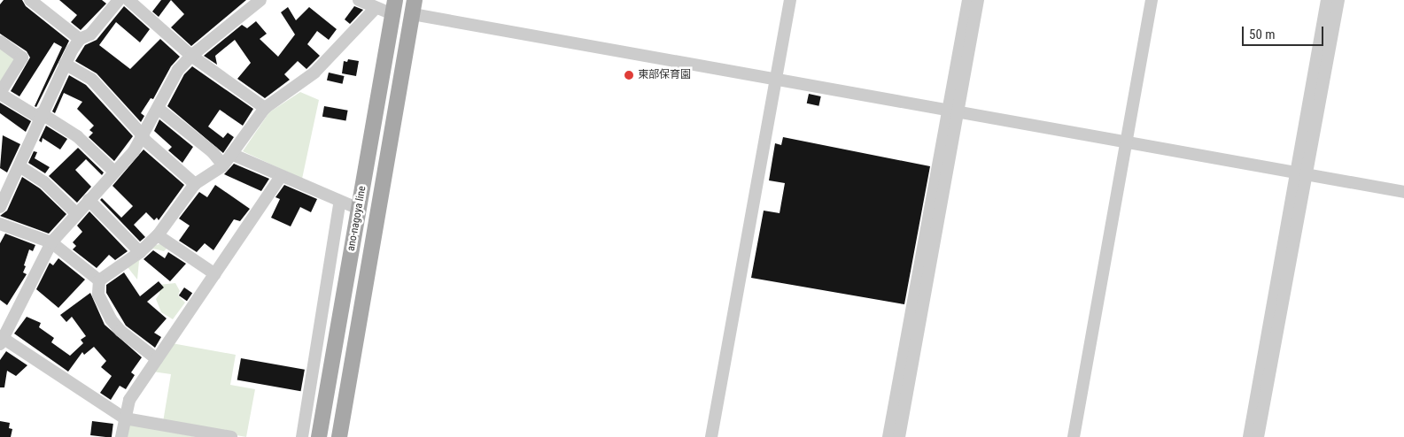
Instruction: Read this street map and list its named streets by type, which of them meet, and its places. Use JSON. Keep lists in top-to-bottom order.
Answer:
{
  "streets": {
    "main road": ["ano-nagoya line"]
  },
  "places": ["東部保育園"],
  "scale_bar": "50 m"
}
